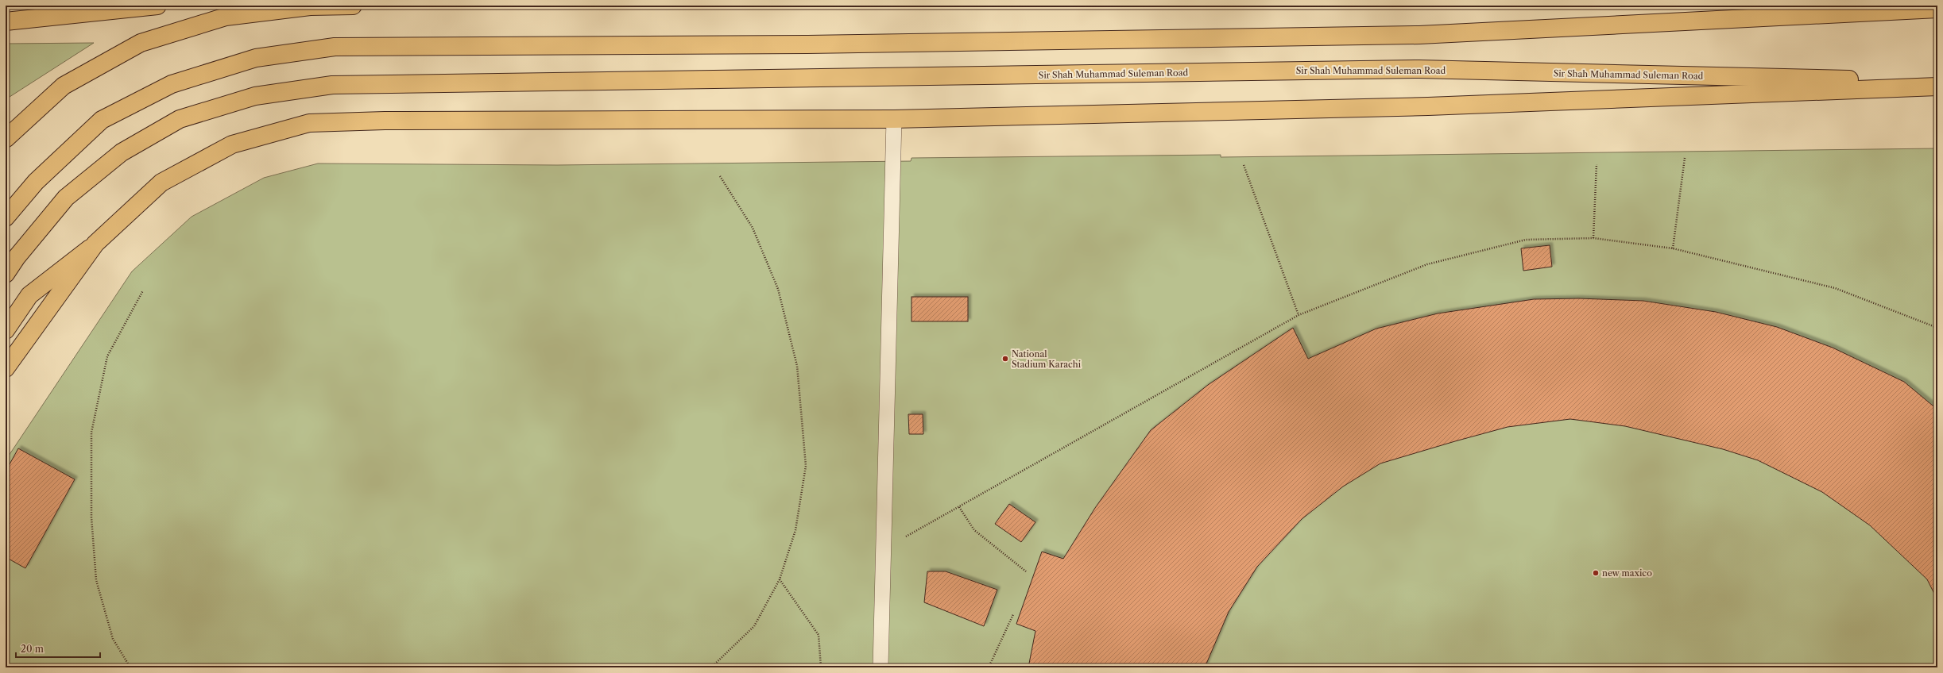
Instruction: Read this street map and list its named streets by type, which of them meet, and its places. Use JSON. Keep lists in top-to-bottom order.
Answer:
{
  "streets": {
    "main road": ["Sir Shah Muhammad Suleman Road"]
  },
  "places": ["National Stadium Karachi", "new maxico"],
  "scale_bar": "20 m"
}
